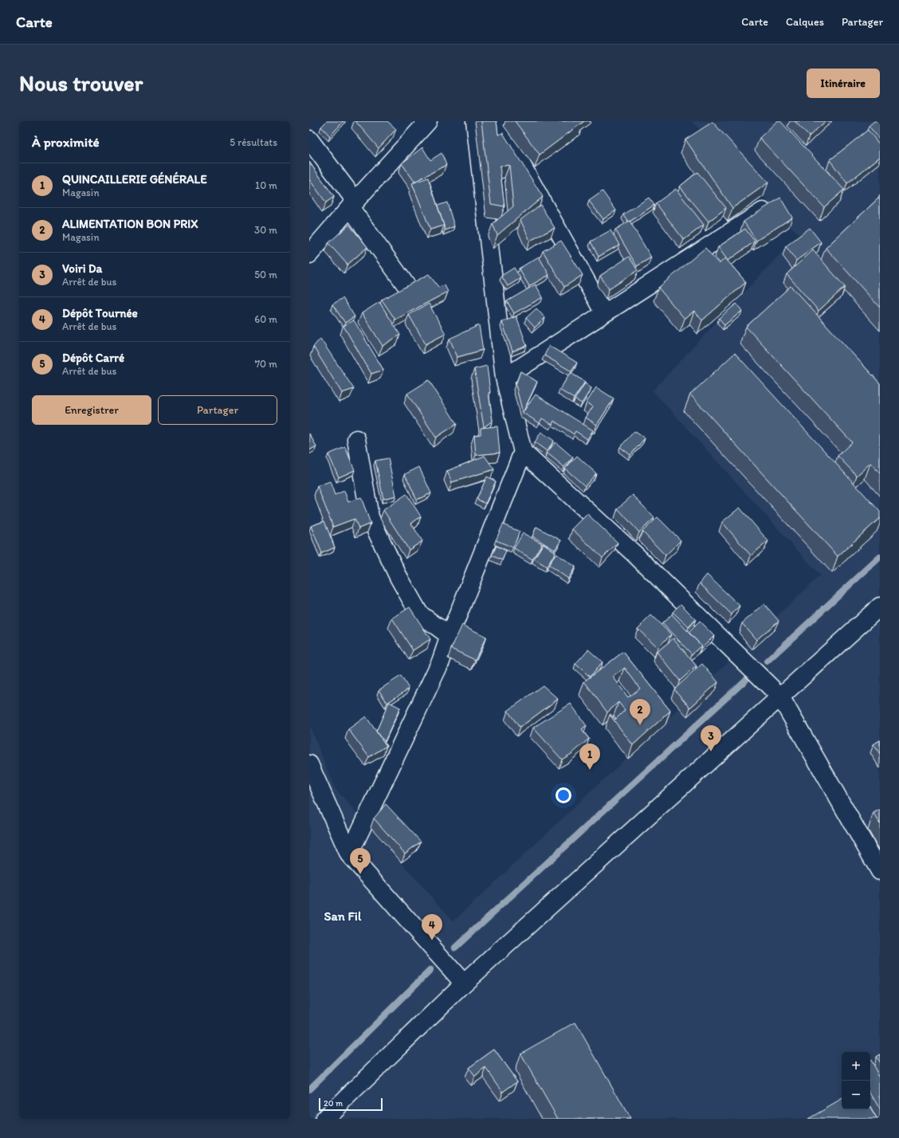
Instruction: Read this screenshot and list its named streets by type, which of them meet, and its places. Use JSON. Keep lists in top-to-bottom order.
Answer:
{
  "districts": ["San Fil"],
  "scale_bar": "20 m",
  "page": {
    "header": "Carte",
    "nav": ["Carte", "Calques", "Partager"],
    "buttons": [
      "Itinéraire",
      ["Enregistrer", "Partager"]
    ],
    "title": "Nous trouver",
    "heading": ["À proximité", "5 résultats"],
    "list": [
      {
        "mark": "1",
        "name": "QUINCAILLERIE GÉNÉRALE",
        "note": "Magasin",
        "value": "10 m"
      },
      {
        "mark": "2",
        "name": "ALIMENTATION BON PRIX",
        "note": "Magasin",
        "value": "30 m"
      },
      {
        "mark": "3",
        "name": "Voiri Da",
        "note": "Arrêt de bus",
        "value": "50 m"
      },
      {
        "mark": "4",
        "name": "Dépôt Tournée",
        "note": "Arrêt de bus",
        "value": "60 m"
      },
      {
        "mark": "5",
        "name": "Dépôt Carré",
        "note": "Arrêt de bus",
        "value": "70 m"
      }
    ],
    "pins": [
      "2",
      "3",
      "1",
      "5",
      "4"
    ],
    "map_buttons": ["+", "−"],
    "scale": "20 m"
  }
}
